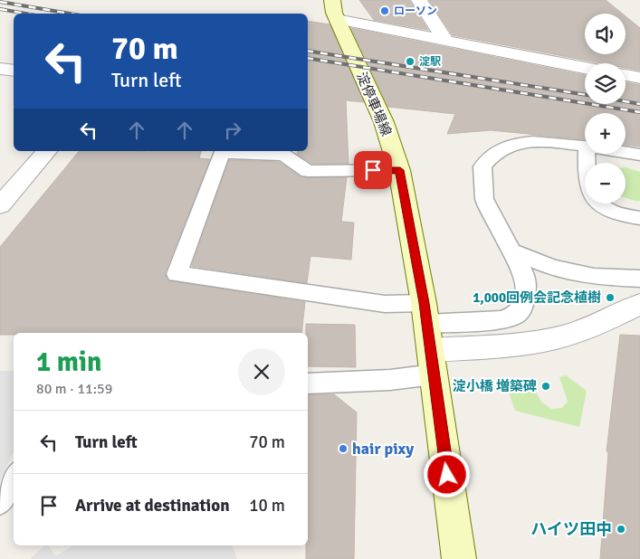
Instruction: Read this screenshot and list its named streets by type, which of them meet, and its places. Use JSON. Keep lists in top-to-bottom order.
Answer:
{
  "streets": {
    "main road": ["淀停車場線"]
  },
  "places": [
    "ローソン",
    "淀駅",
    "1,000回例会記念植樹",
    "淀小橋 増築碑",
    "hair pixy",
    "ハイツ田中"
  ],
  "page": {
    "map_buttons": ["+", "−"],
    "turn": ["70 m", "Turn left"],
    "heading": ["1 min", "80 m · 11:59"],
    "list": [
      {
        "name": "Turn left",
        "value": "70 m"
      },
      {
        "name": "Arrive at destination",
        "value": "10 m"
      }
    ]
  }
}
